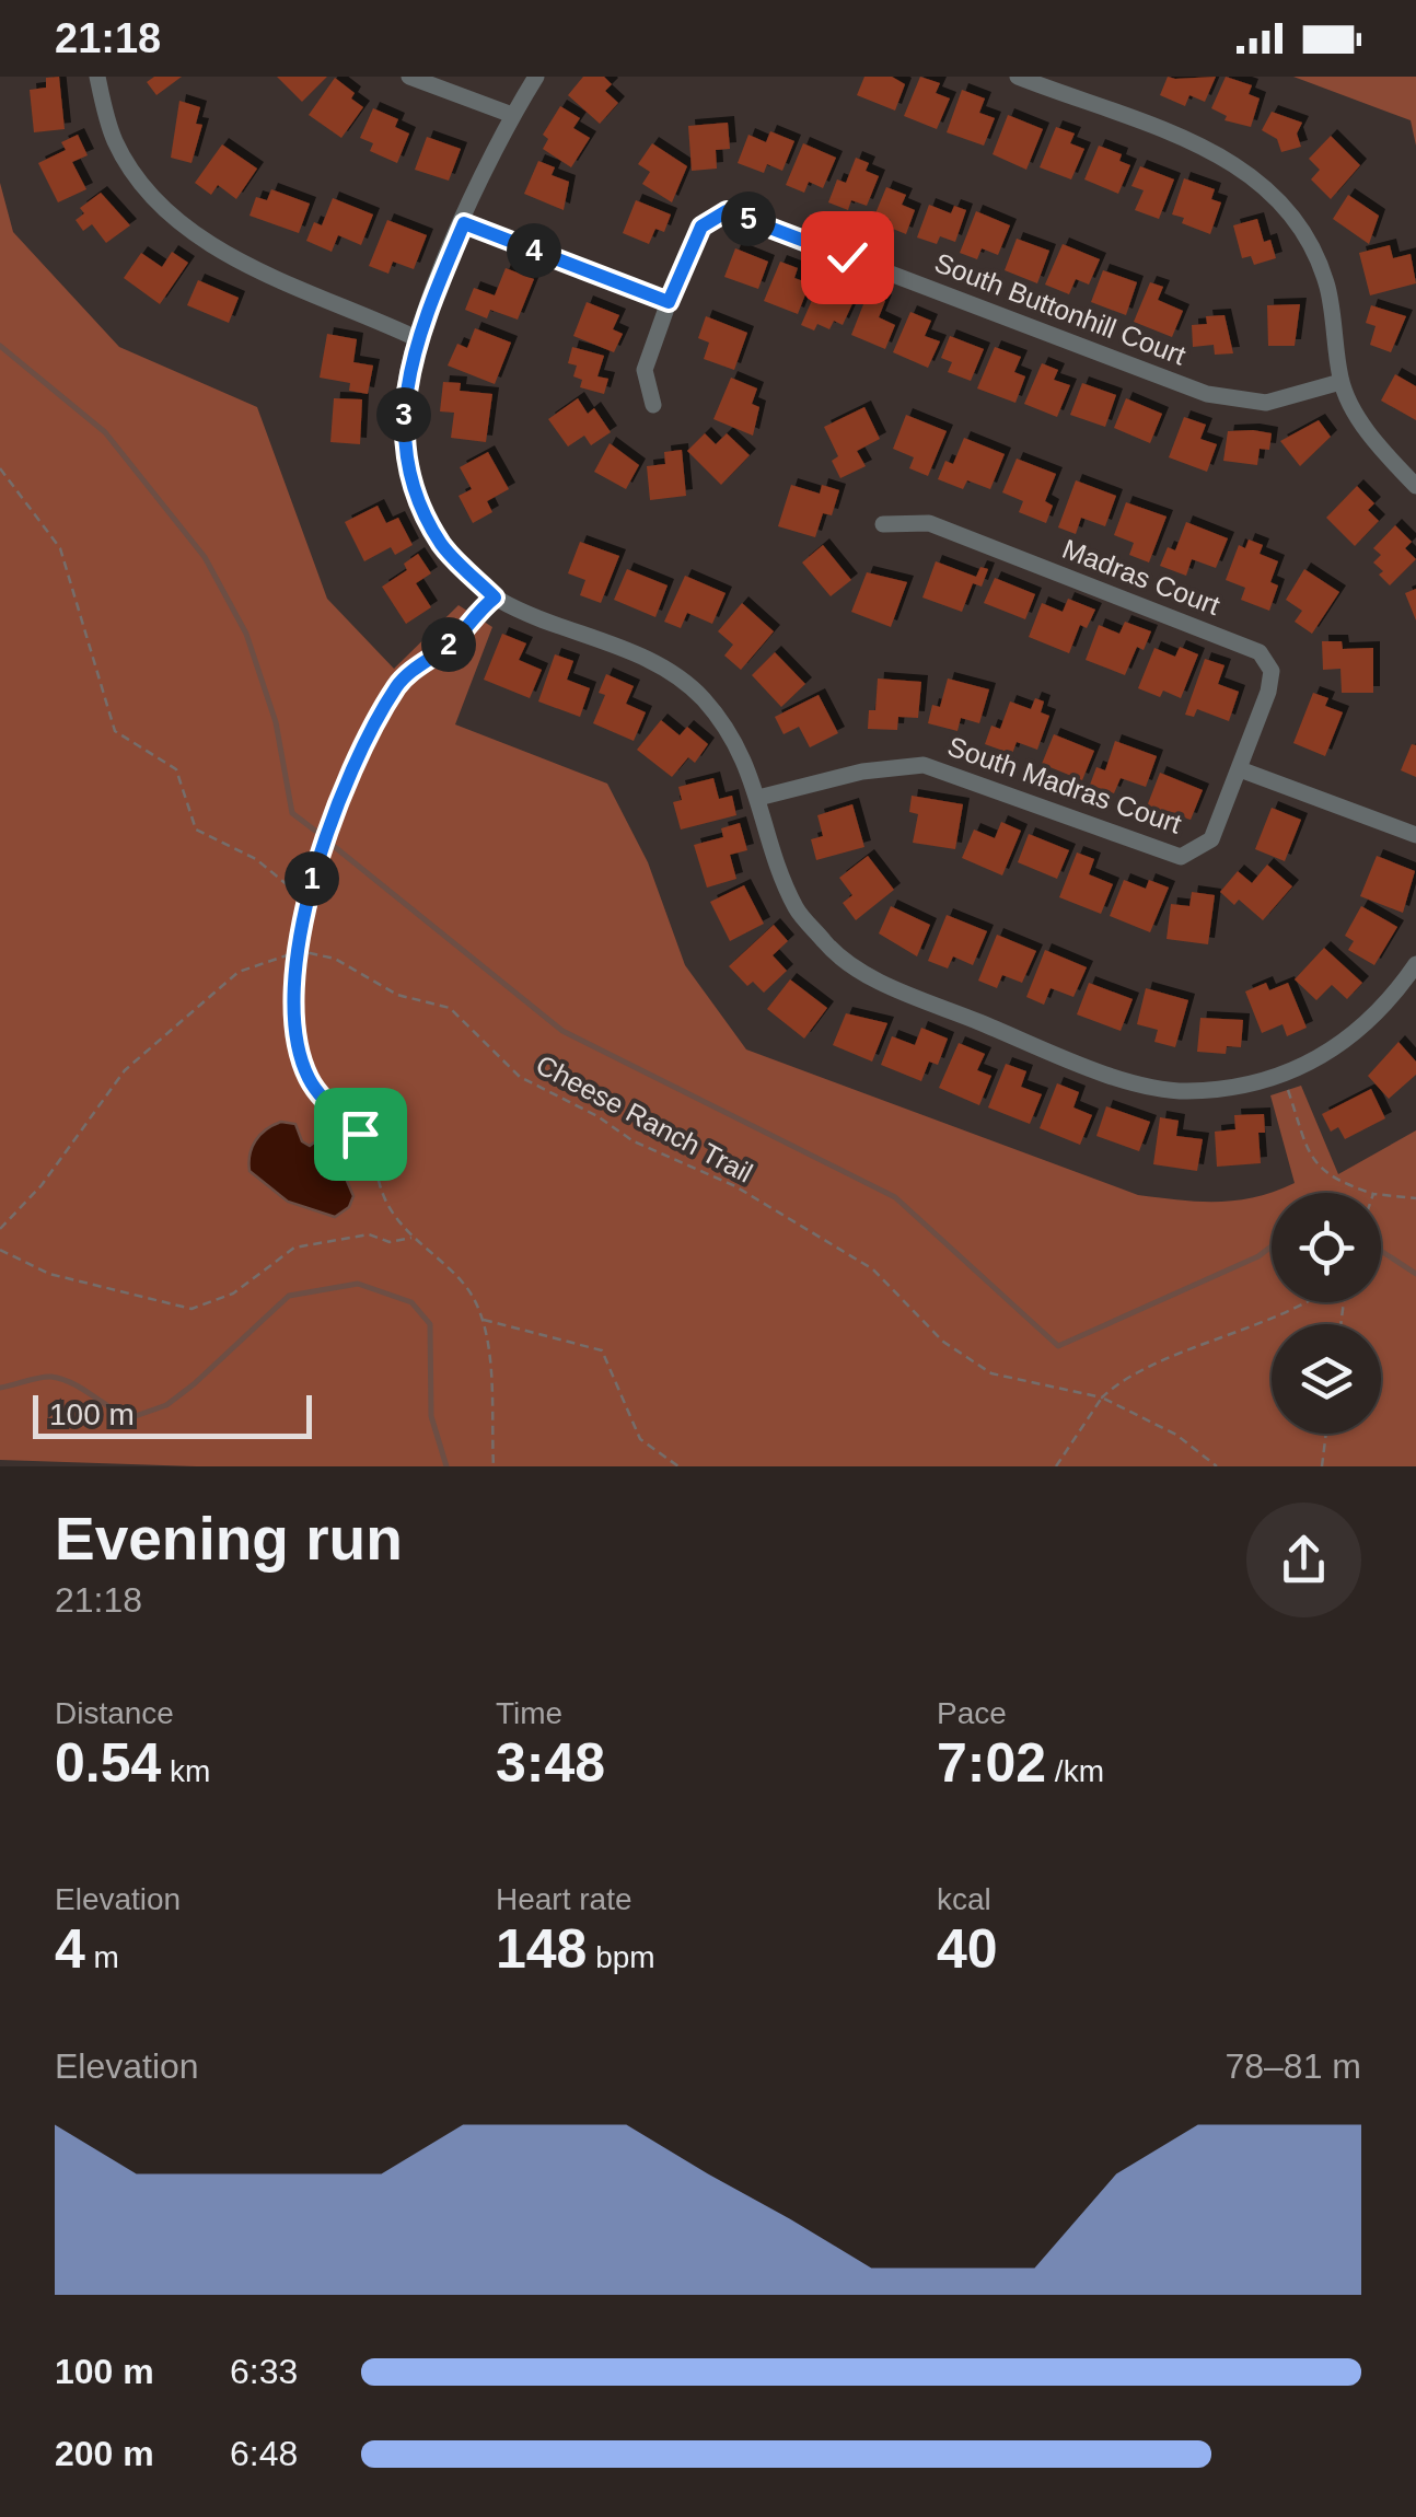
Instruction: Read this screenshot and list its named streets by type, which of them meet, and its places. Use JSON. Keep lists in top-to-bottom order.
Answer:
{
  "streets": {
    "street": ["South Buttonhill Court", "Madras Court", "South Madras Court"],
    "path": ["Cheese Ranch Trail"]
  },
  "crossings": [
    ["Madras Court", "South Madras Court"]
  ],
  "scale_bar": "100 m",
  "page": {
    "status": "21:18",
    "pins": [
      "5",
      "4",
      "3",
      "2",
      "1"
    ],
    "scale": "100 m",
    "heading": ["Evening run", "21:18"],
    "stats": [
      ["Distance", "0.54 km"],
      ["Time", "3:48"],
      ["Pace", "7:02 /km"],
      ["Elevation", "4 m"],
      ["Heart rate", "148 bpm"],
      ["kcal", "40"]
    ],
    "chart": ["Elevation", "78–81 m"],
    "list": [
      {
        "name": "100 m",
        "note": "6:33"
      },
      {
        "name": "200 m",
        "note": "6:48"
      }
    ]
  }
}
